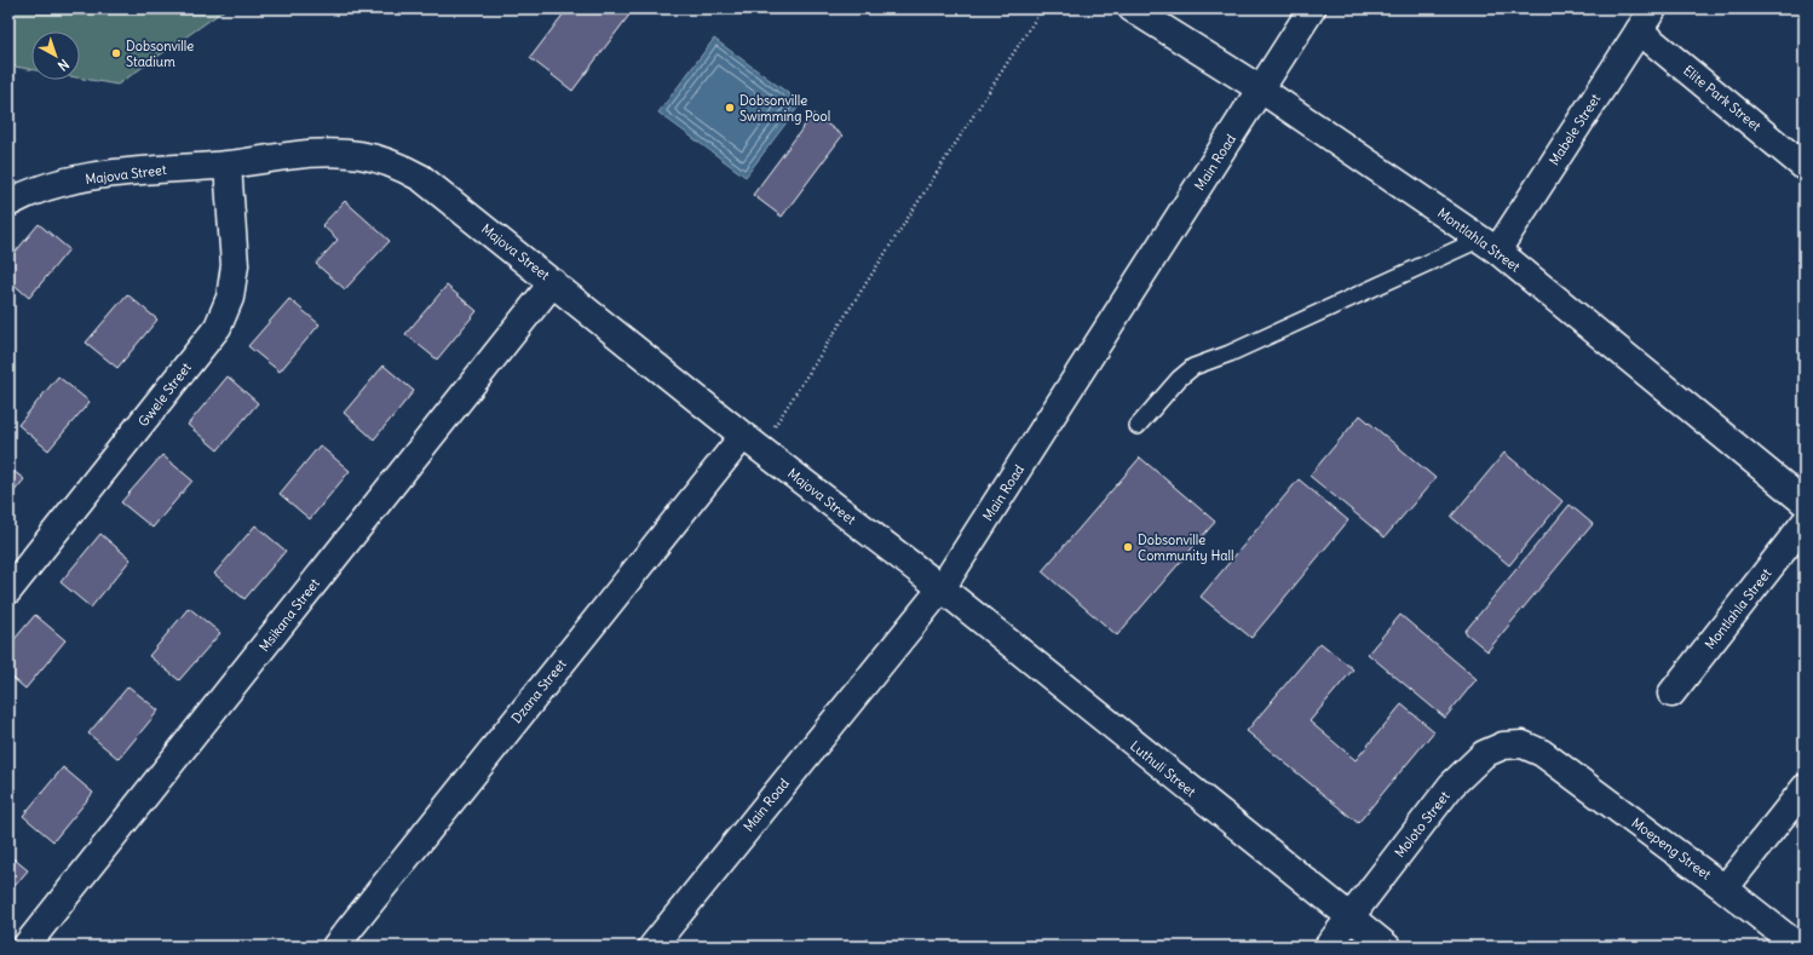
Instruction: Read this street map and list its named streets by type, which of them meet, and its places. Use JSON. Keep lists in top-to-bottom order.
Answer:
{
  "streets": {
    "street": [
      "Elite Park Street",
      "Mabele Street",
      "Main Road",
      "Majova Street",
      "Montlahla Street",
      "Gwele Street",
      "Msikana Street",
      "Dzana Street",
      "Luthuli Street",
      "Moloto Street",
      "Moepeng Street"
    ]
  },
  "crossings": [
    ["Elite Park Street", "Mabele Street"],
    ["Mabele Street", "Montlahla Street"],
    ["Main Road", "Majova Street"],
    ["Main Road", "Montlahla Street"],
    ["Main Road", "Luthuli Street"],
    ["Majova Street", "Gwele Street"],
    ["Majova Street", "Msikana Street"],
    ["Majova Street", "Dzana Street"],
    ["Majova Street", "Luthuli Street"],
    ["Luthuli Street", "Moloto Street"],
    ["Moloto Street", "Moepeng Street"]
  ],
  "places": ["Dobsonville Stadium", "Dobsonville Swimming Pool", "Dobsonville Community Hall"],
  "north": "bottom right"
}
